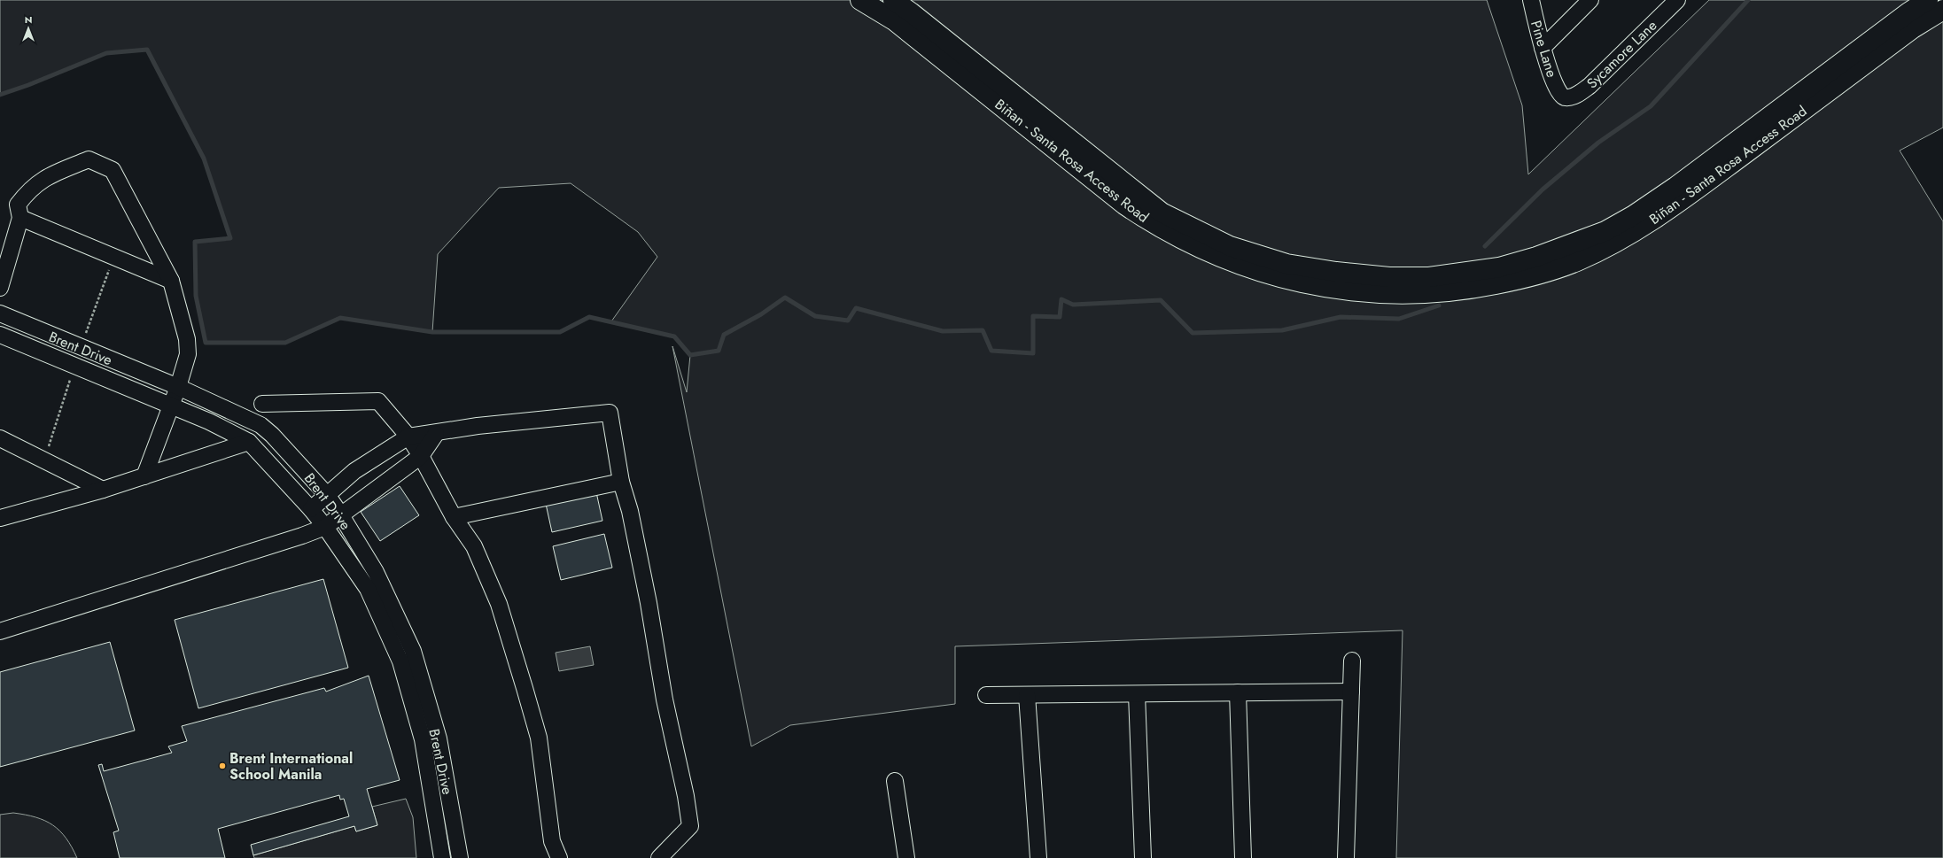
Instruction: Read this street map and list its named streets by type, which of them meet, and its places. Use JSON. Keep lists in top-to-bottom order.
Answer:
{
  "streets": {
    "main road": ["Biñan - Santa Rosa Access Road"],
    "street": ["Pine Lane", "Sycamore Lane", "Brent Drive"]
  },
  "crossings": [
    ["Pine Lane", "Sycamore Lane"]
  ],
  "places": ["Brent International School Manila"],
  "north": "top"
}
